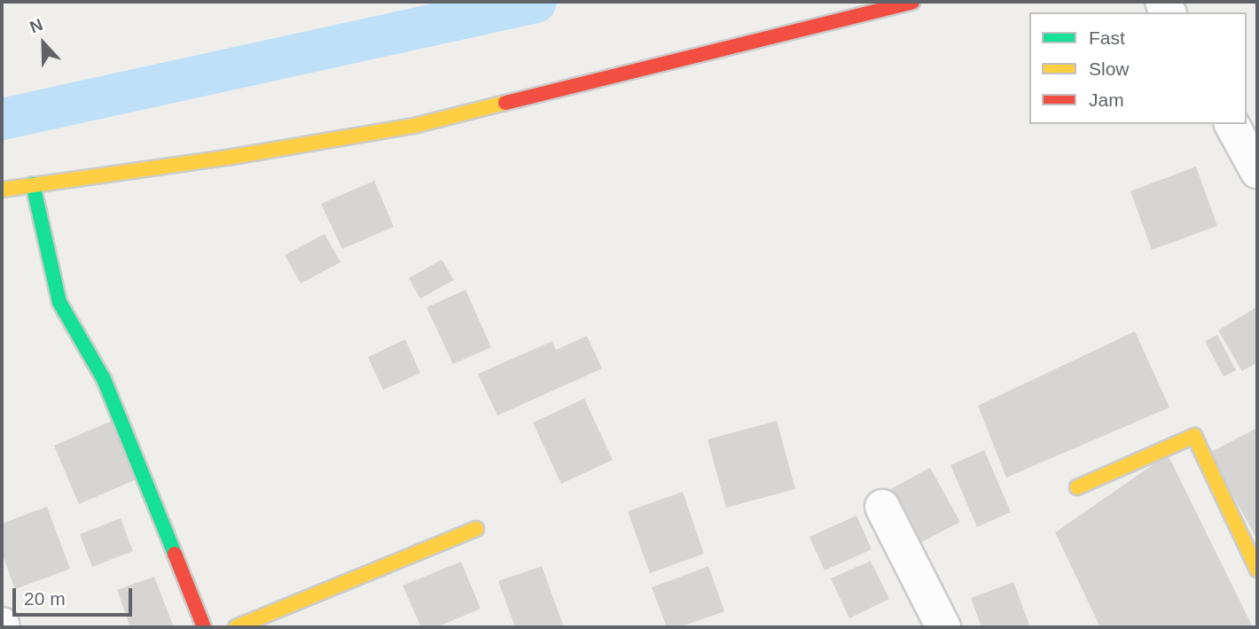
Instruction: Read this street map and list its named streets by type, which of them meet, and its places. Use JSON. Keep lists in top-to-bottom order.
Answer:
{
  "legend": ["Fast", "Slow", "Jam"],
  "scale_bar": "20 m",
  "north": "top"
}
